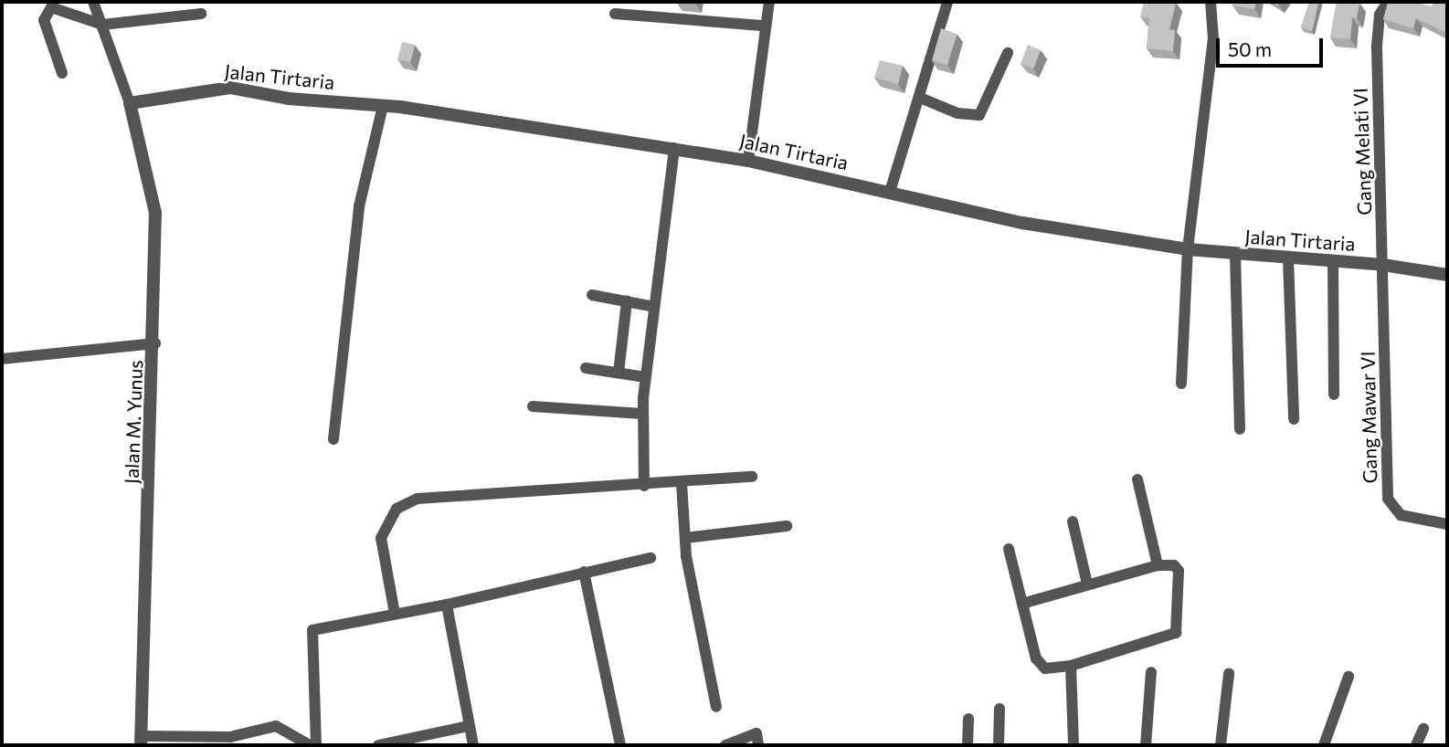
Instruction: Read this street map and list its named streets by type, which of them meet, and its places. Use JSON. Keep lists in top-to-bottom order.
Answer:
{
  "streets": {
    "street": [
      "Jalan Tirtaria",
      "Gang Melati VI",
      "Gang Mawar VI",
      "Jalan M. Yunus"
    ]
  },
  "crossings": [
    ["Jalan Tirtaria", "Gang Melati VI"],
    ["Jalan Tirtaria", "Gang Mawar VI"],
    ["Jalan Tirtaria", "Jalan M. Yunus"],
    ["Gang Melati VI", "Gang Mawar VI"]
  ],
  "scale_bar": "50 m"
}
